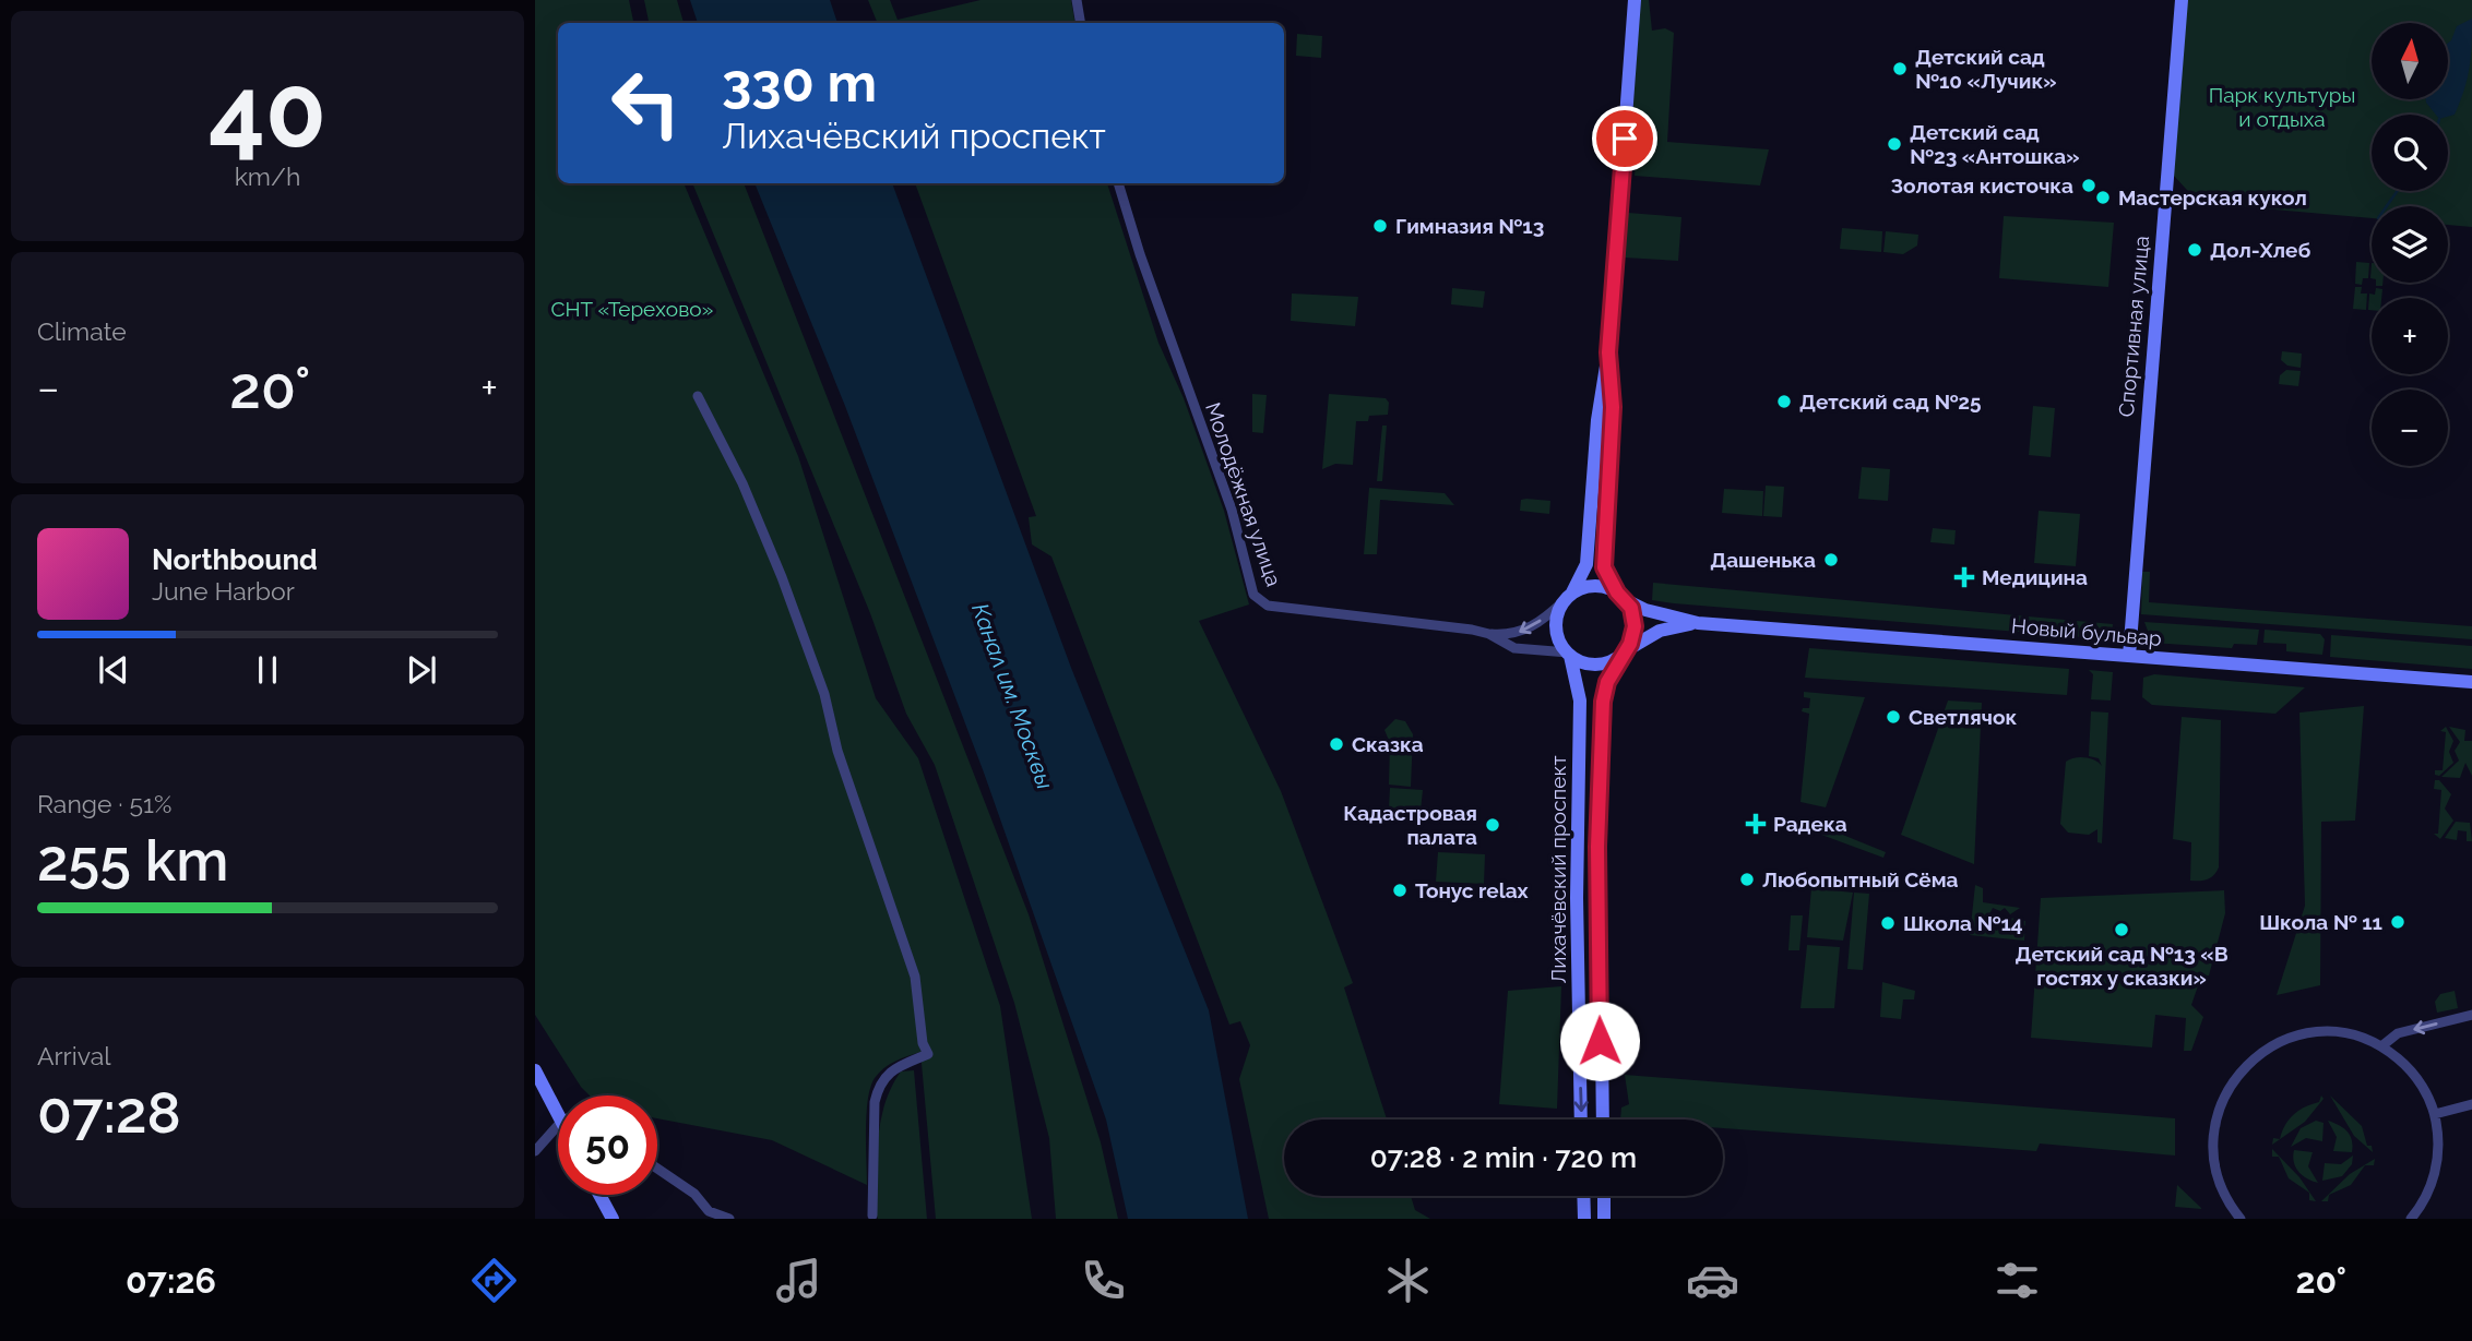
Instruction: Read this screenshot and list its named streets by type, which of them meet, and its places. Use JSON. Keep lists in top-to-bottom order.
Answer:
{
  "streets": {
    "main road": ["Спортивная улица", "Новый бульвар", "Лихачёвский проспект"],
    "street": ["Молодёжная улица"]
  },
  "crossings": [
    ["Спортивная улица", "Новый бульвар"],
    ["Молодёжная улица", "Новый бульвар"],
    ["Молодёжная улица", "Лихачёвский проспект"],
    ["Новый бульвар", "Лихачёвский проспект"]
  ],
  "water": ["Канал им. Москвы"],
  "parks": ["Парк культуры и отдыха", "СНТ «Терехово»"],
  "places": {
    "other": [
      "Детский сад №10 «Лучик»",
      "Детский сад №23 «Антошка»",
      "Золотая кисточка",
      "Мастерская кукол",
      "Гимназия №13",
      "Дол-Хлеб",
      "Детский сад №25",
      "Дашенька",
      "Светлячок",
      "Сказка",
      "Кадастровая палата",
      "Любопытный Сёма",
      "Тонус relax",
      "Школа № 11",
      "Школа №14",
      "Детский сад №13 «В гостях у сказки»"
    ],
    "health": ["Медицина", "Радека"]
  },
  "north": "top",
  "page": {
    "tile": [
      ["40", "km/h"],
      "Climate",
      ["Range · 51%", "255 km"],
      ["Arrival", "07:28"]
    ],
    "map_buttons": ["+", "−"],
    "turn": ["330 m", "Лихачёвский проспект"],
    "heat": ["−", "20°", "+"],
    "song": ["Northbound", "June Harbor"],
    "limit": "50",
    "trip": "07:28 · 2 min · 720 m",
    "tabs": ["07:26", "20°"]
  }
}
